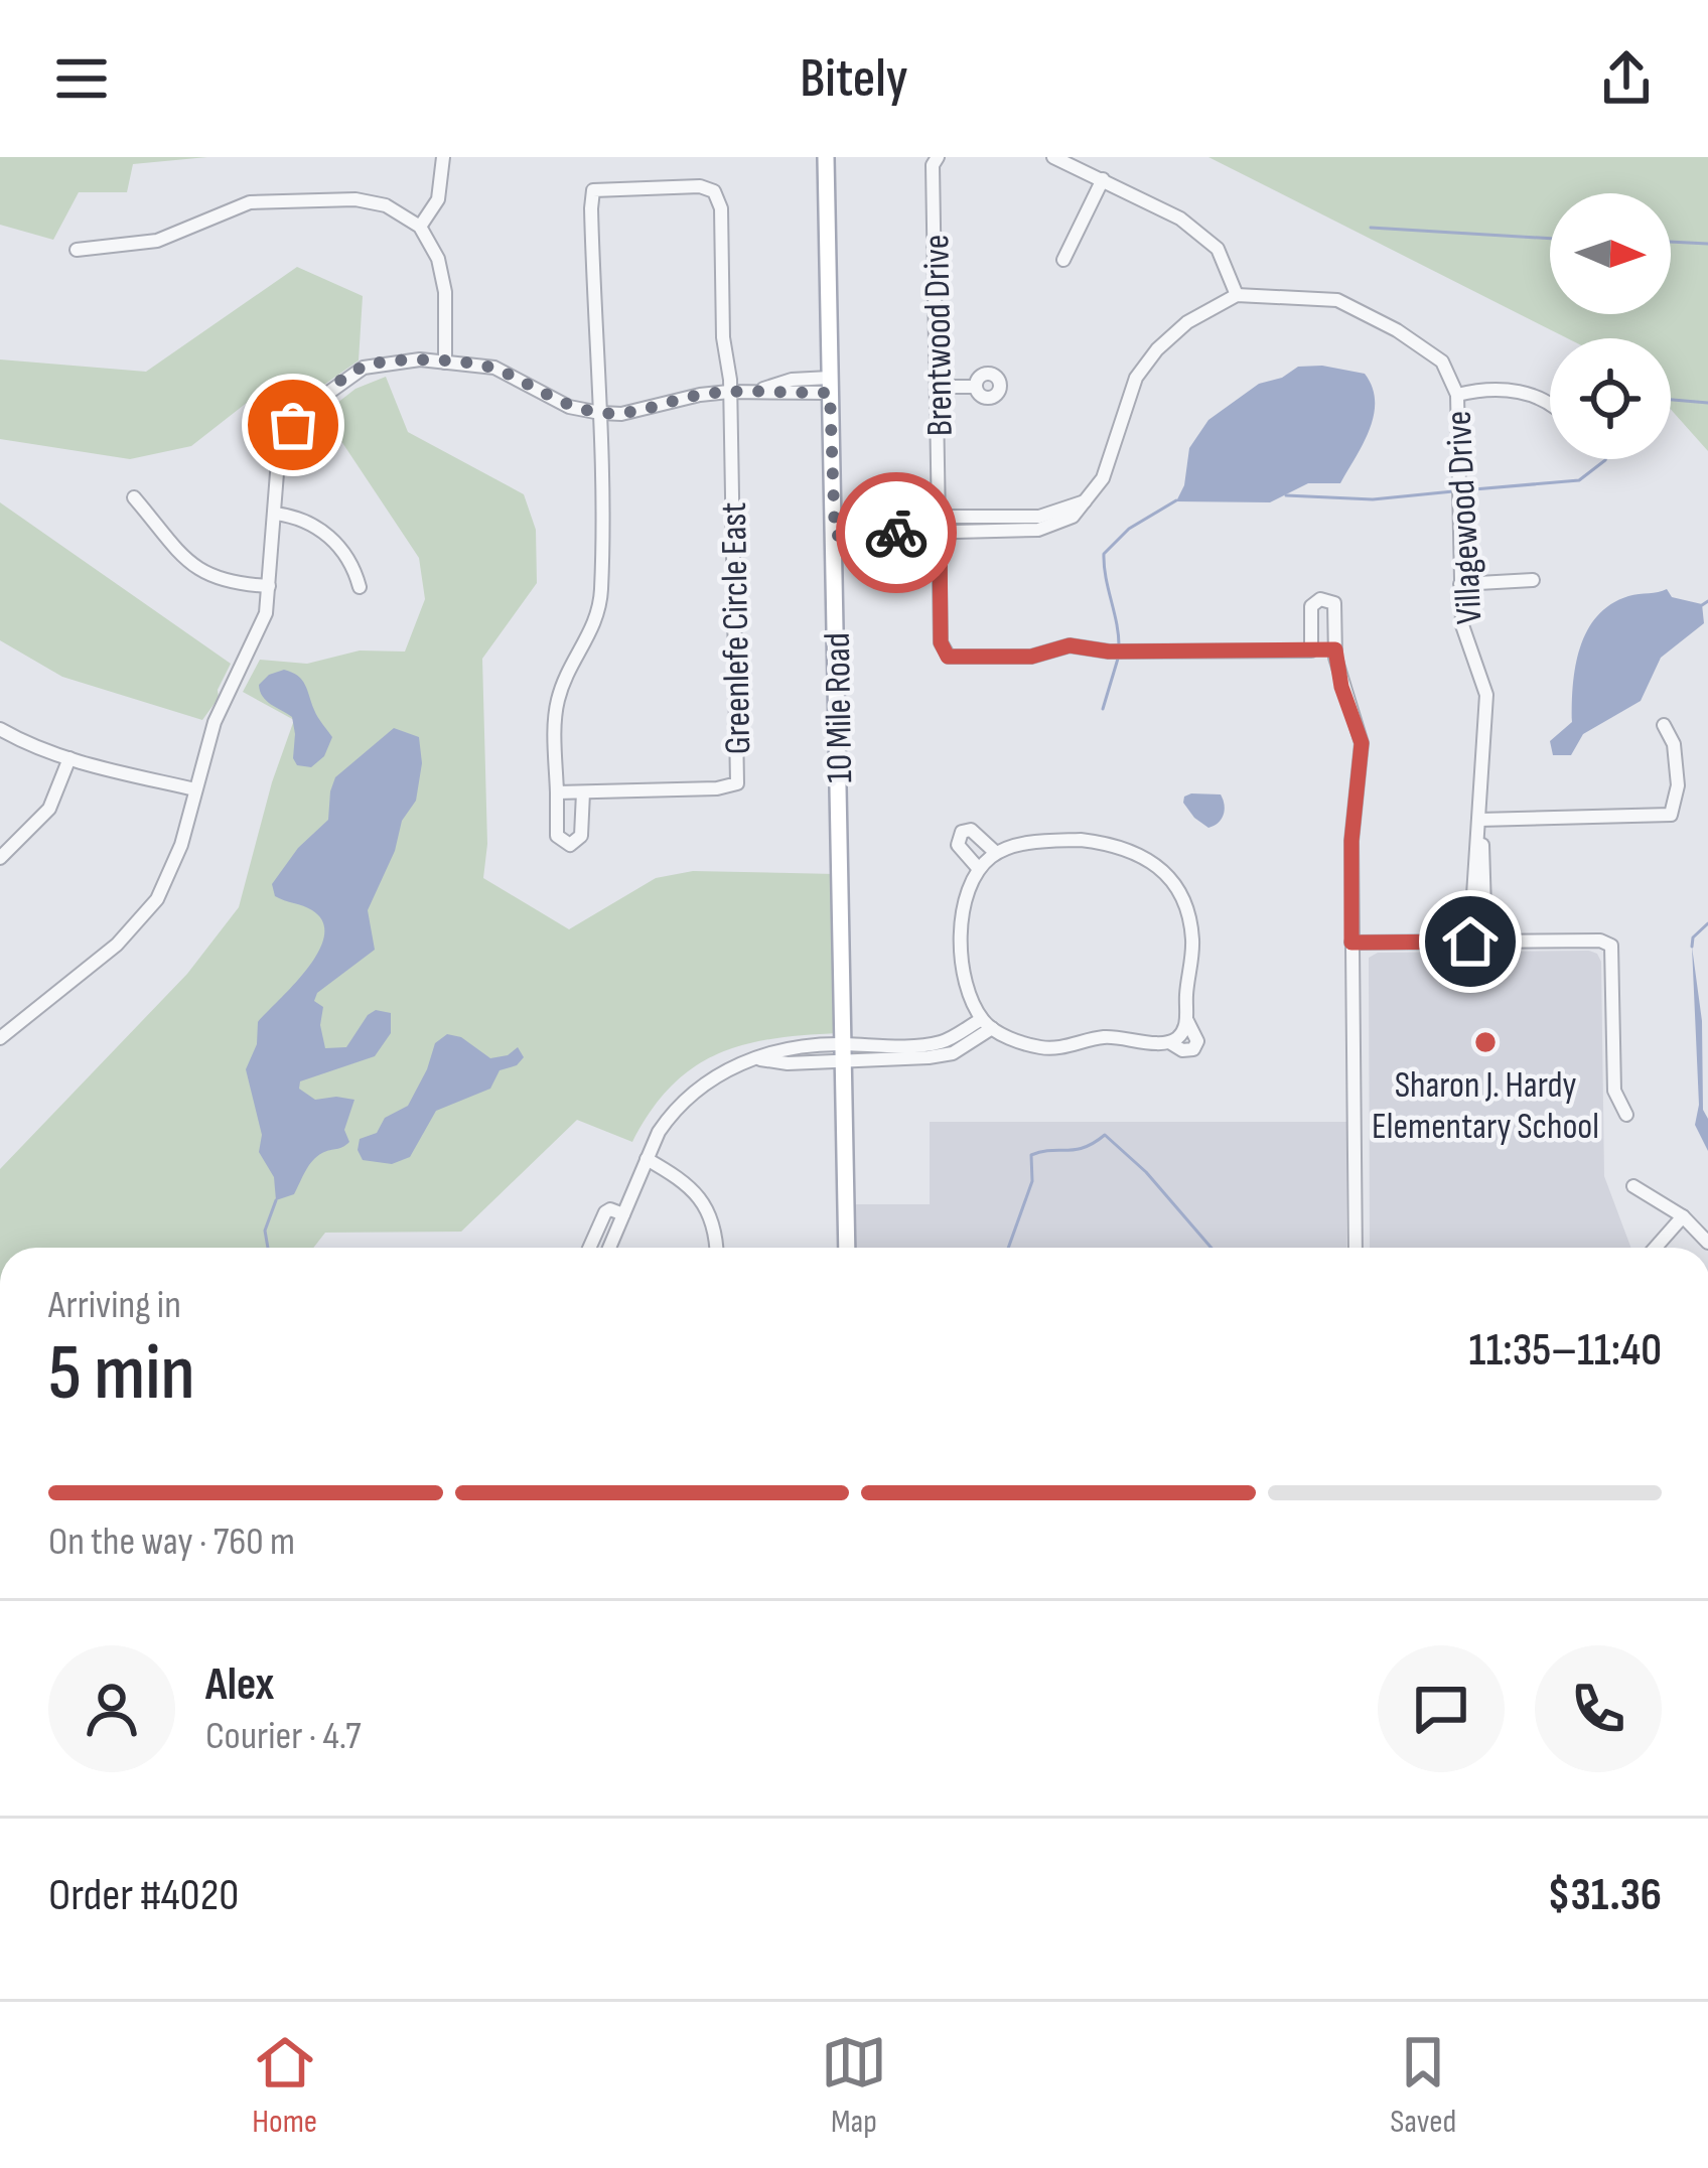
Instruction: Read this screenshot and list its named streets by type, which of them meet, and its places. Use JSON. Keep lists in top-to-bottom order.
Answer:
{
  "streets": {
    "main road": ["10 Mile Road"],
    "street": ["Brentwood Drive", "Villagewood Drive", "Greenlefe Circle East"]
  },
  "places": ["Sharon J. Hardy Elementary School"],
  "north": "right",
  "page": {
    "header": "Bitely",
    "heading": ["5 min", "Arriving in", "11:35–11:40"],
    "panel": [
      "Alex",
      "Courier · 4.7",
      "Order #4020",
      "$31.36"
    ],
    "bar": "On the way · 760 m",
    "tabs": ["Home", "Map", "Saved"]
  }
}
